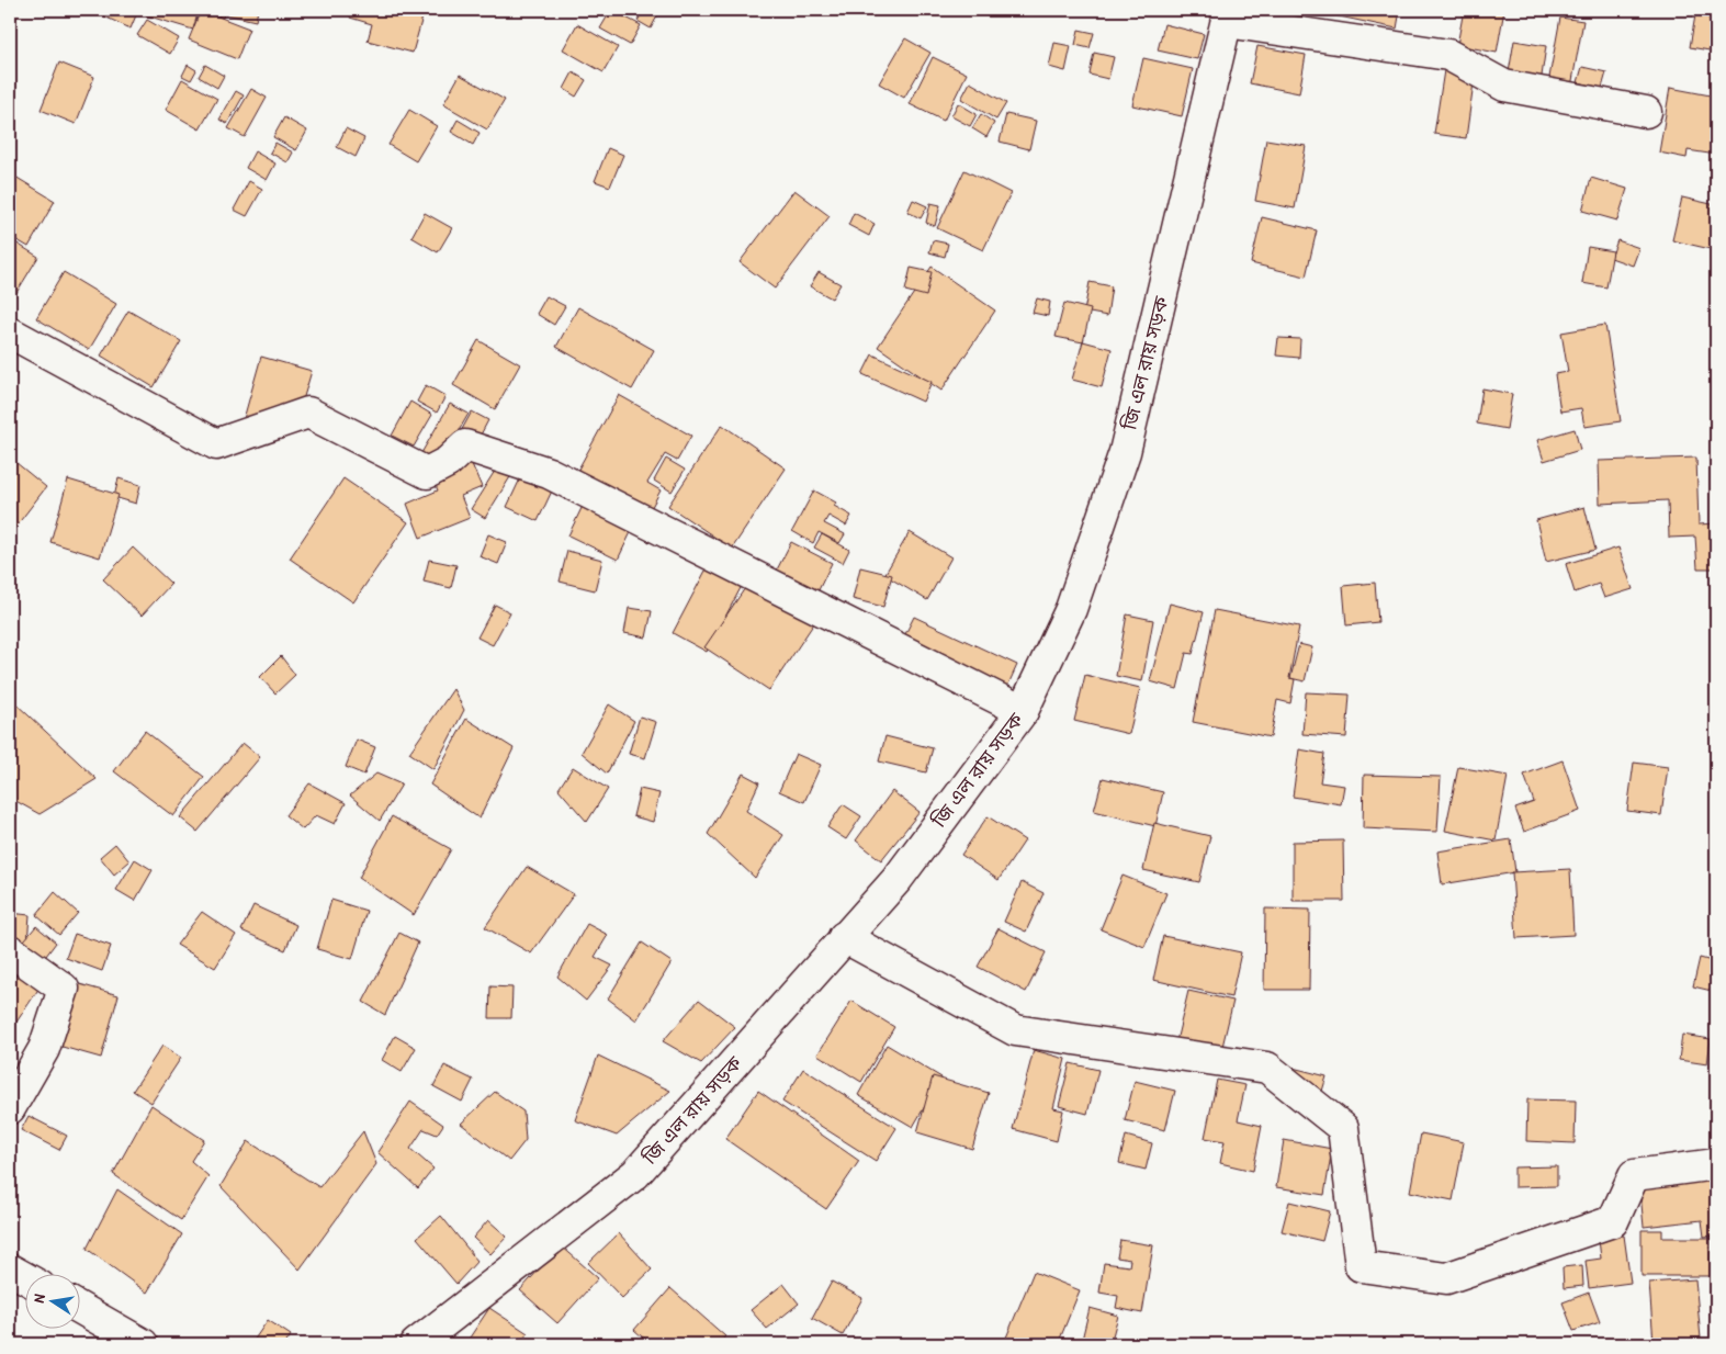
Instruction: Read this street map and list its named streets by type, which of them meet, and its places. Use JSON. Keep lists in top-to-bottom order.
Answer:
{
  "streets": {
    "street": ["জি এল রায় সড়ক"]
  },
  "north": "left"
}
